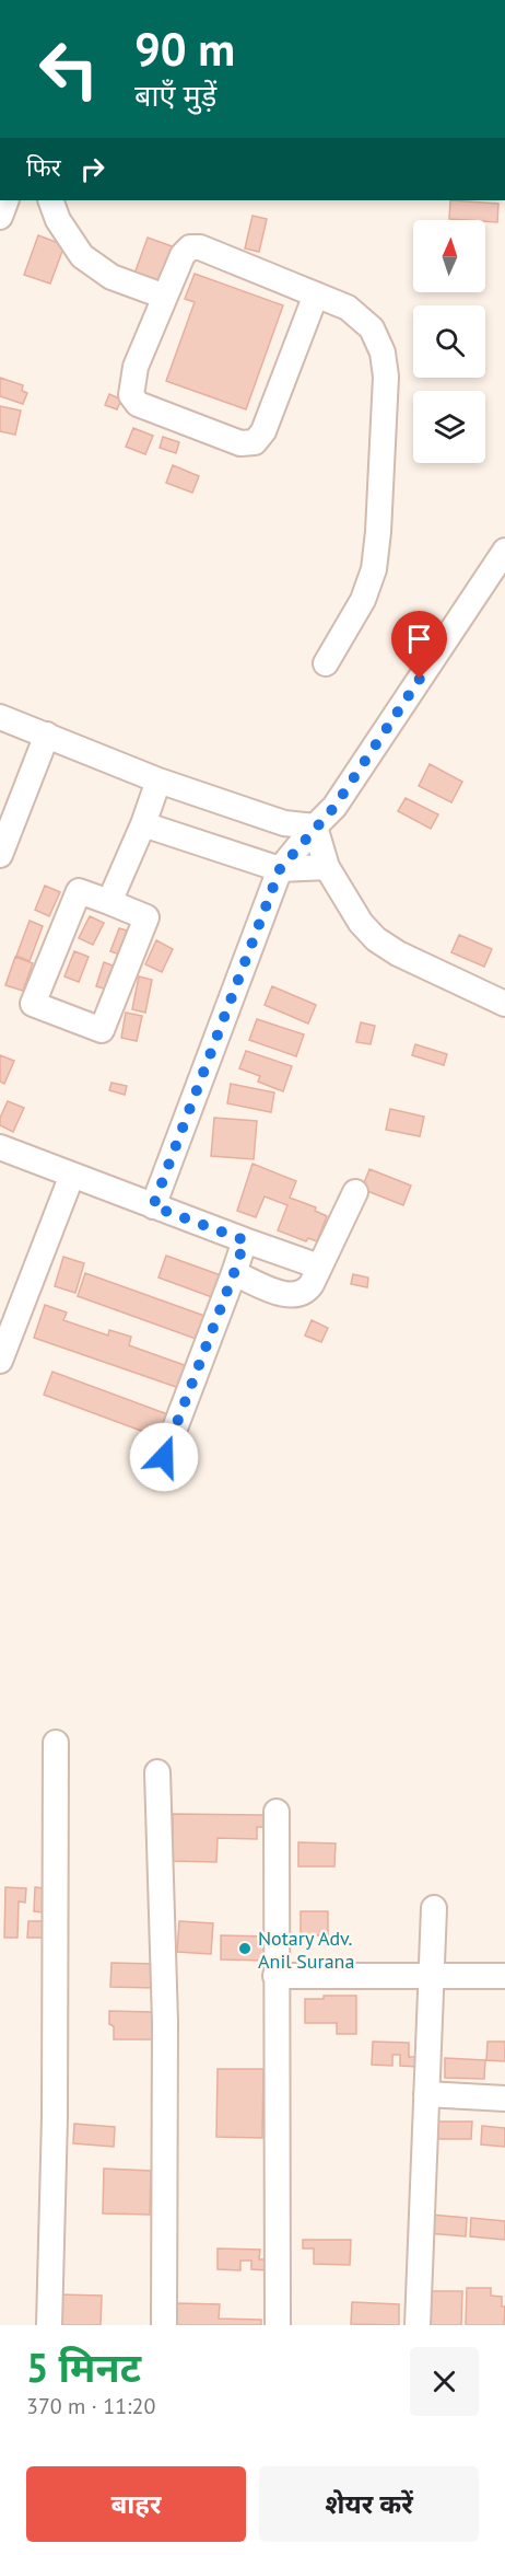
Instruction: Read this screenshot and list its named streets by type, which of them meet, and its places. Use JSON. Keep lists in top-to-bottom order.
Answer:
{
  "places": ["Notary Adv. Anil Surana"],
  "north": "top",
  "page": {
    "turn": ["90 m", "बाएँ मुड़ें"],
    "then": "फिर",
    "heading": ["5 मिनट", "370 m · 11:20"],
    "buttons": ["बाहर", "शेयर करें"]
  }
}
